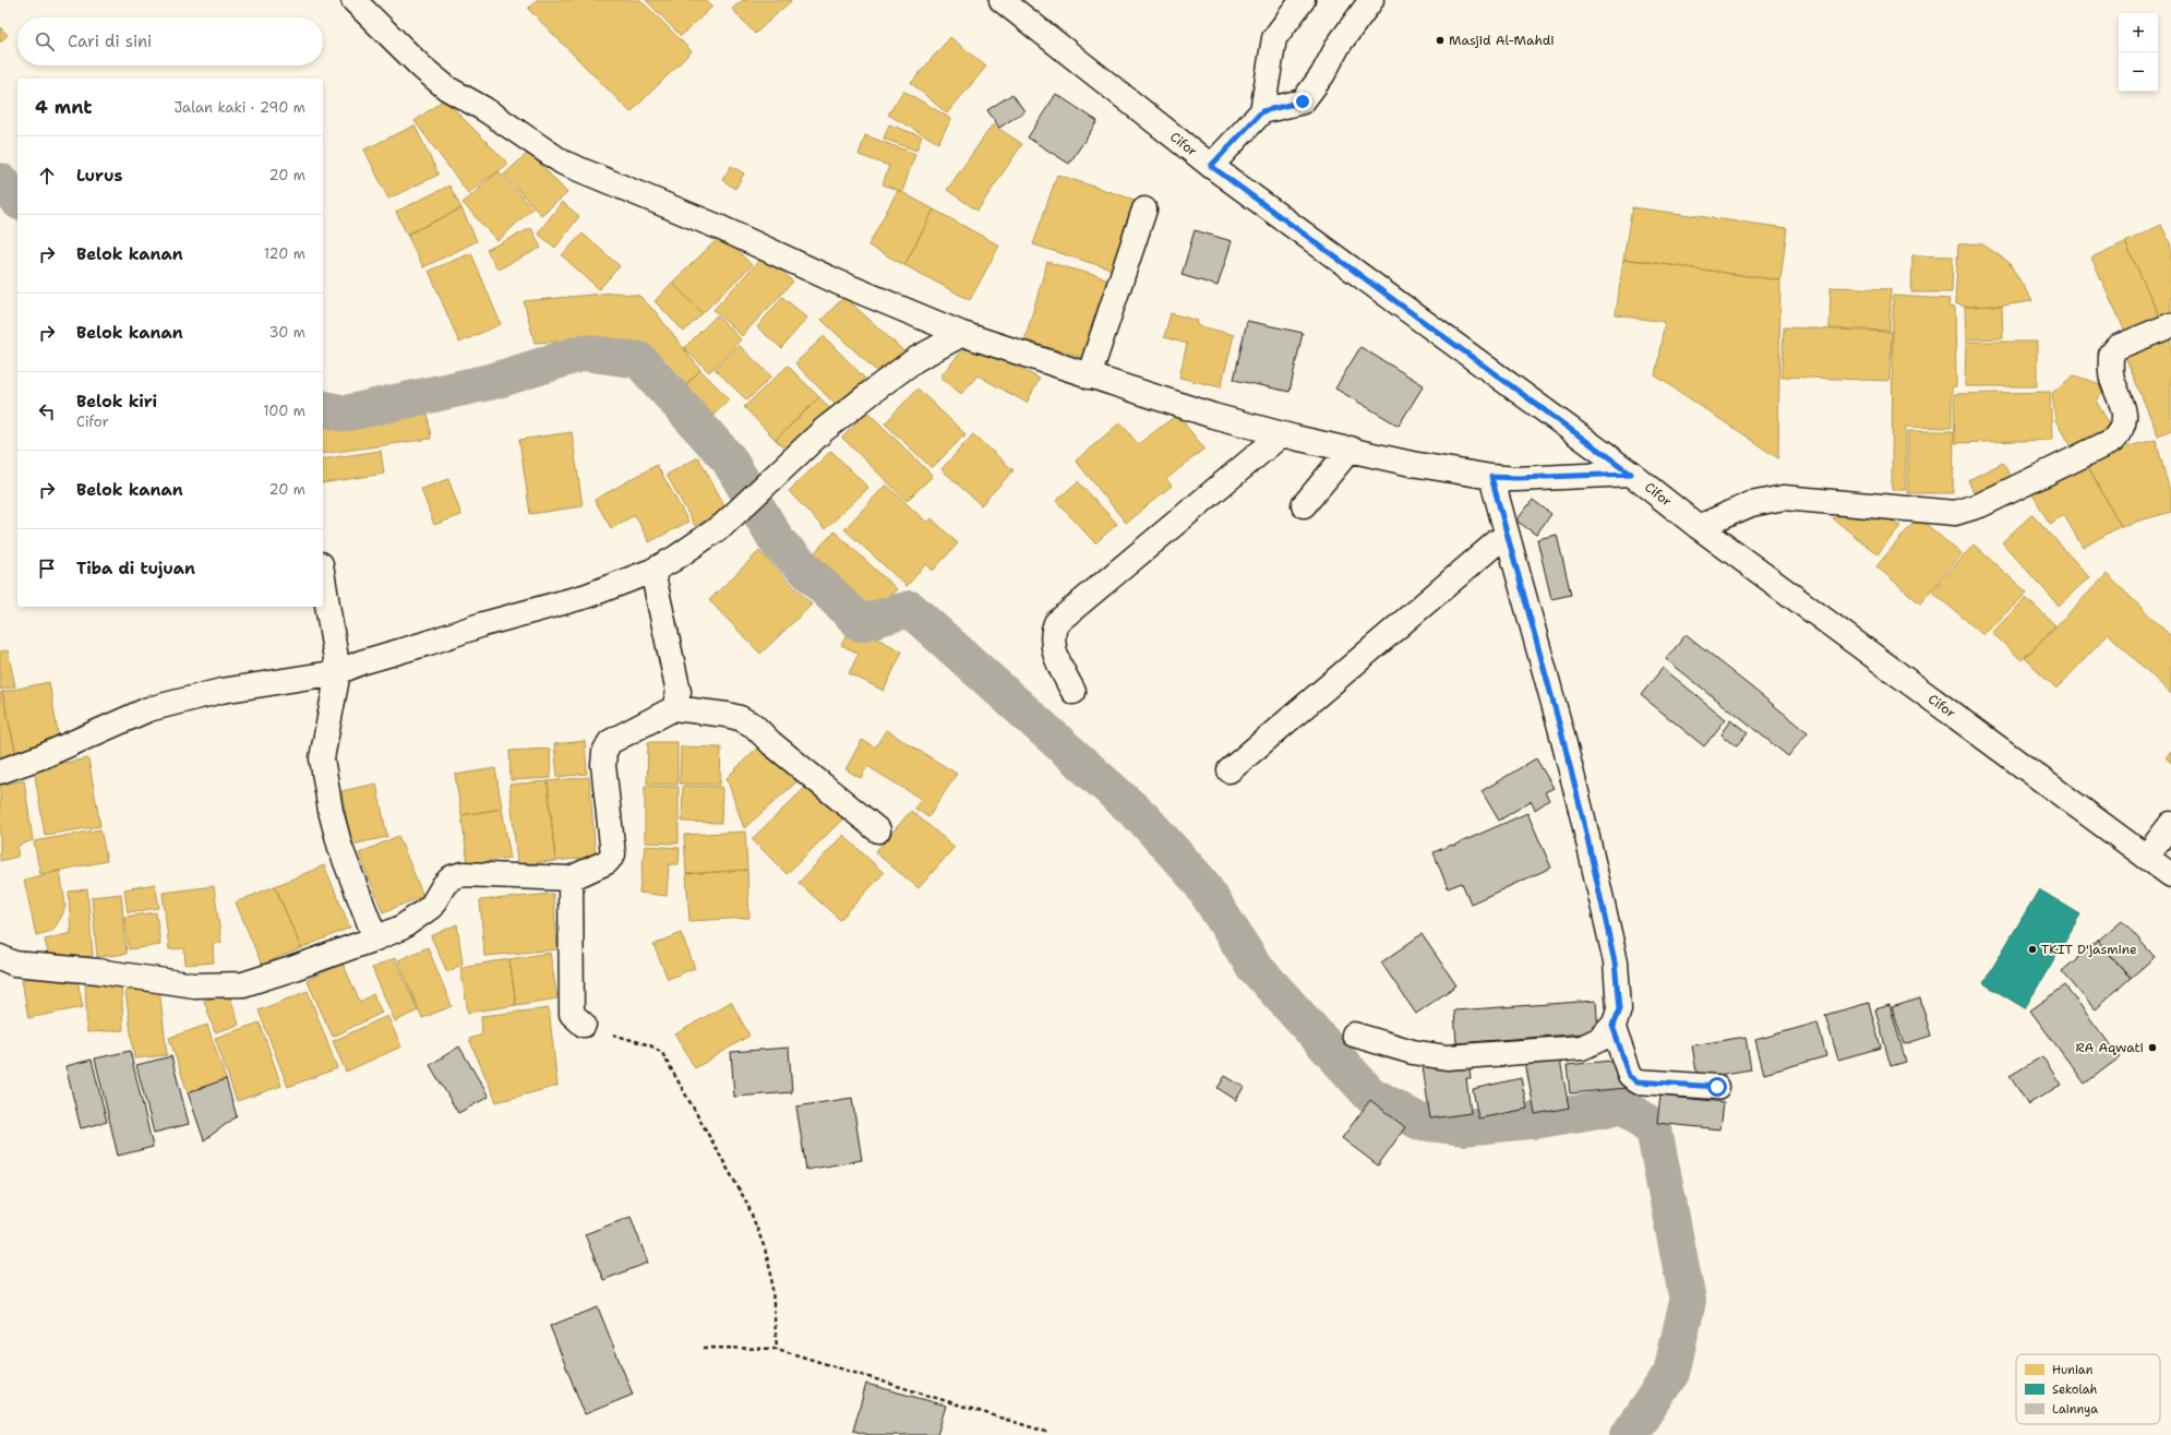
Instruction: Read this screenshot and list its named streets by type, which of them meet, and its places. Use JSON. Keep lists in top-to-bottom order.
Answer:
{
  "streets": {
    "street": ["Cifor"]
  },
  "places": ["Masjid Al-Mahdi", "TKIT D'jasmine", "RA Aqwati"],
  "legend": ["Hunian", "Sekolah", "Lainnya"],
  "page": {
    "map_buttons": ["+", "−"],
    "search": "Cari di sini",
    "heading": ["4 mnt", "Jalan kaki · 290 m"],
    "list": [
      ["Lurus", "20 m"],
      ["Belok kanan", "120 m"],
      ["Belok kanan", "30 m"],
      ["Belok kiri", "Cifor", "100 m"],
      ["Belok kanan", "20 m"],
      "Tiba di tujuan"
    ]
  }
}
